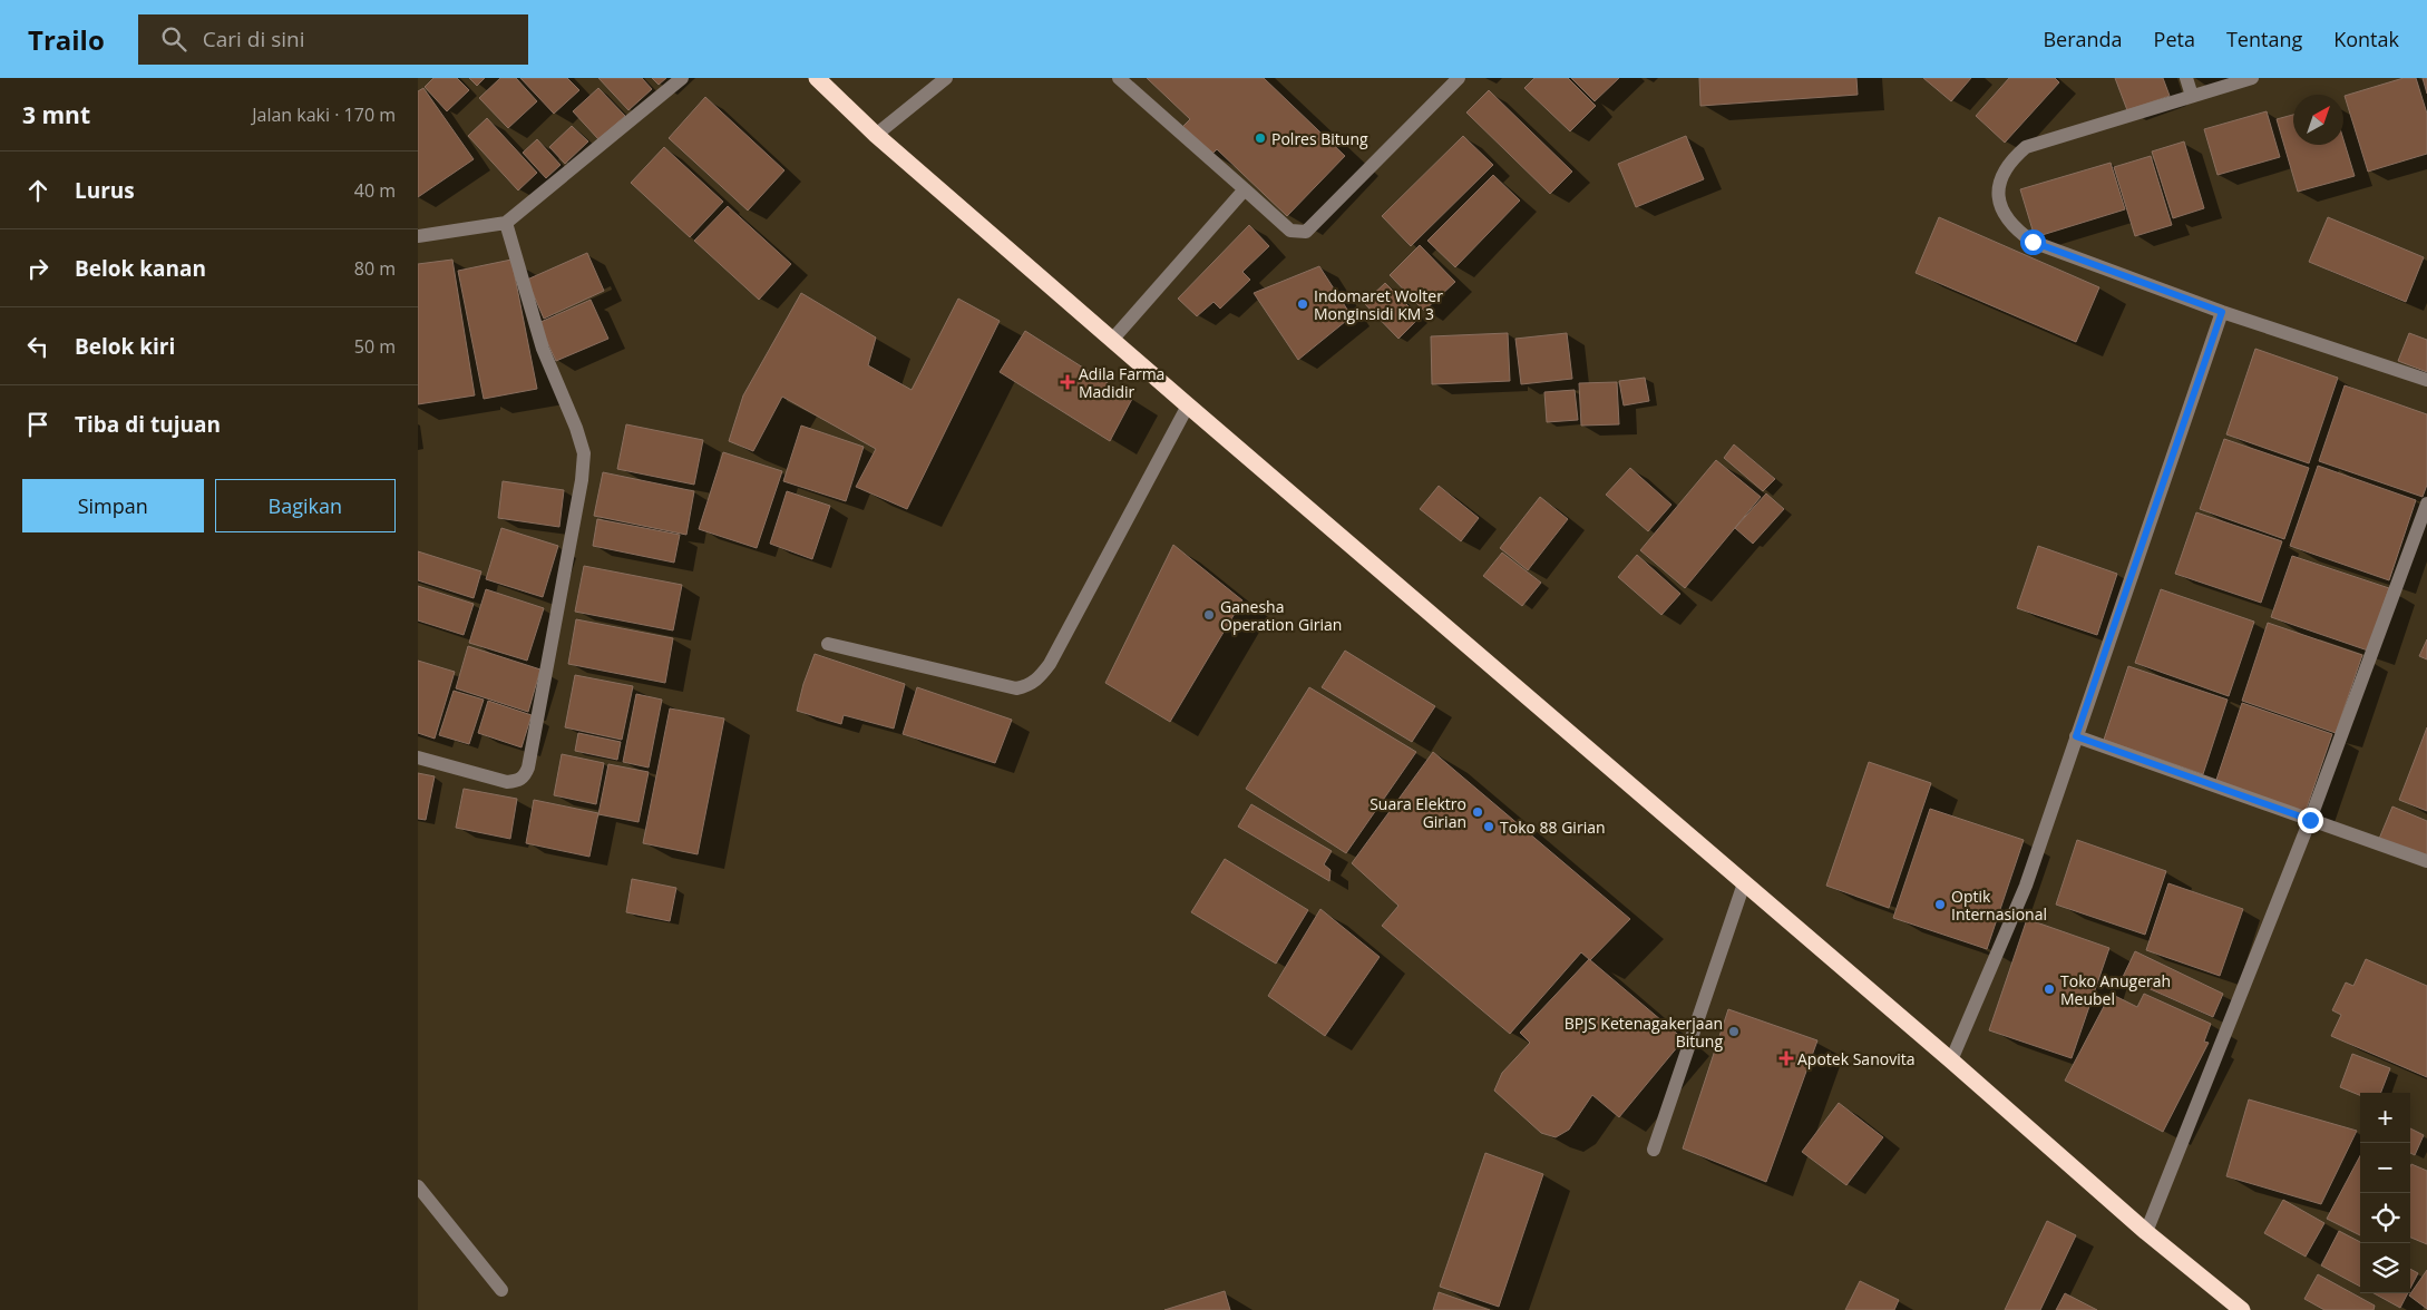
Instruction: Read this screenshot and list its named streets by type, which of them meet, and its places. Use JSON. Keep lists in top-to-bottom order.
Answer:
{
  "places": {
    "other": [
      "Polres Bitung",
      "Indomaret Wolter Monginsidi KM 3",
      "Ganesha Operation Girian",
      "Suara Elektro Girian",
      "Toko 88 Girian",
      "Optik Internasional",
      "Toko Anugerah Meubel",
      "BPJS Ketenagakerjaan Bitung"
    ],
    "health": ["Adila Farma Madidir", "Apotek Sanovita"]
  },
  "north": "top right",
  "page": {
    "header": "Trailo",
    "search": "Cari di sini",
    "nav": [
      "Beranda",
      "Peta",
      "Tentang",
      "Kontak"
    ],
    "heading": ["3 mnt", "Jalan kaki · 170 m"],
    "list": [
      ["Lurus", "40 m"],
      ["Belok kanan", "80 m"],
      ["Belok kiri", "50 m"],
      "Tiba di tujuan"
    ],
    "buttons": ["Simpan", "Bagikan"],
    "map_buttons": ["+", "−"]
  }
}
